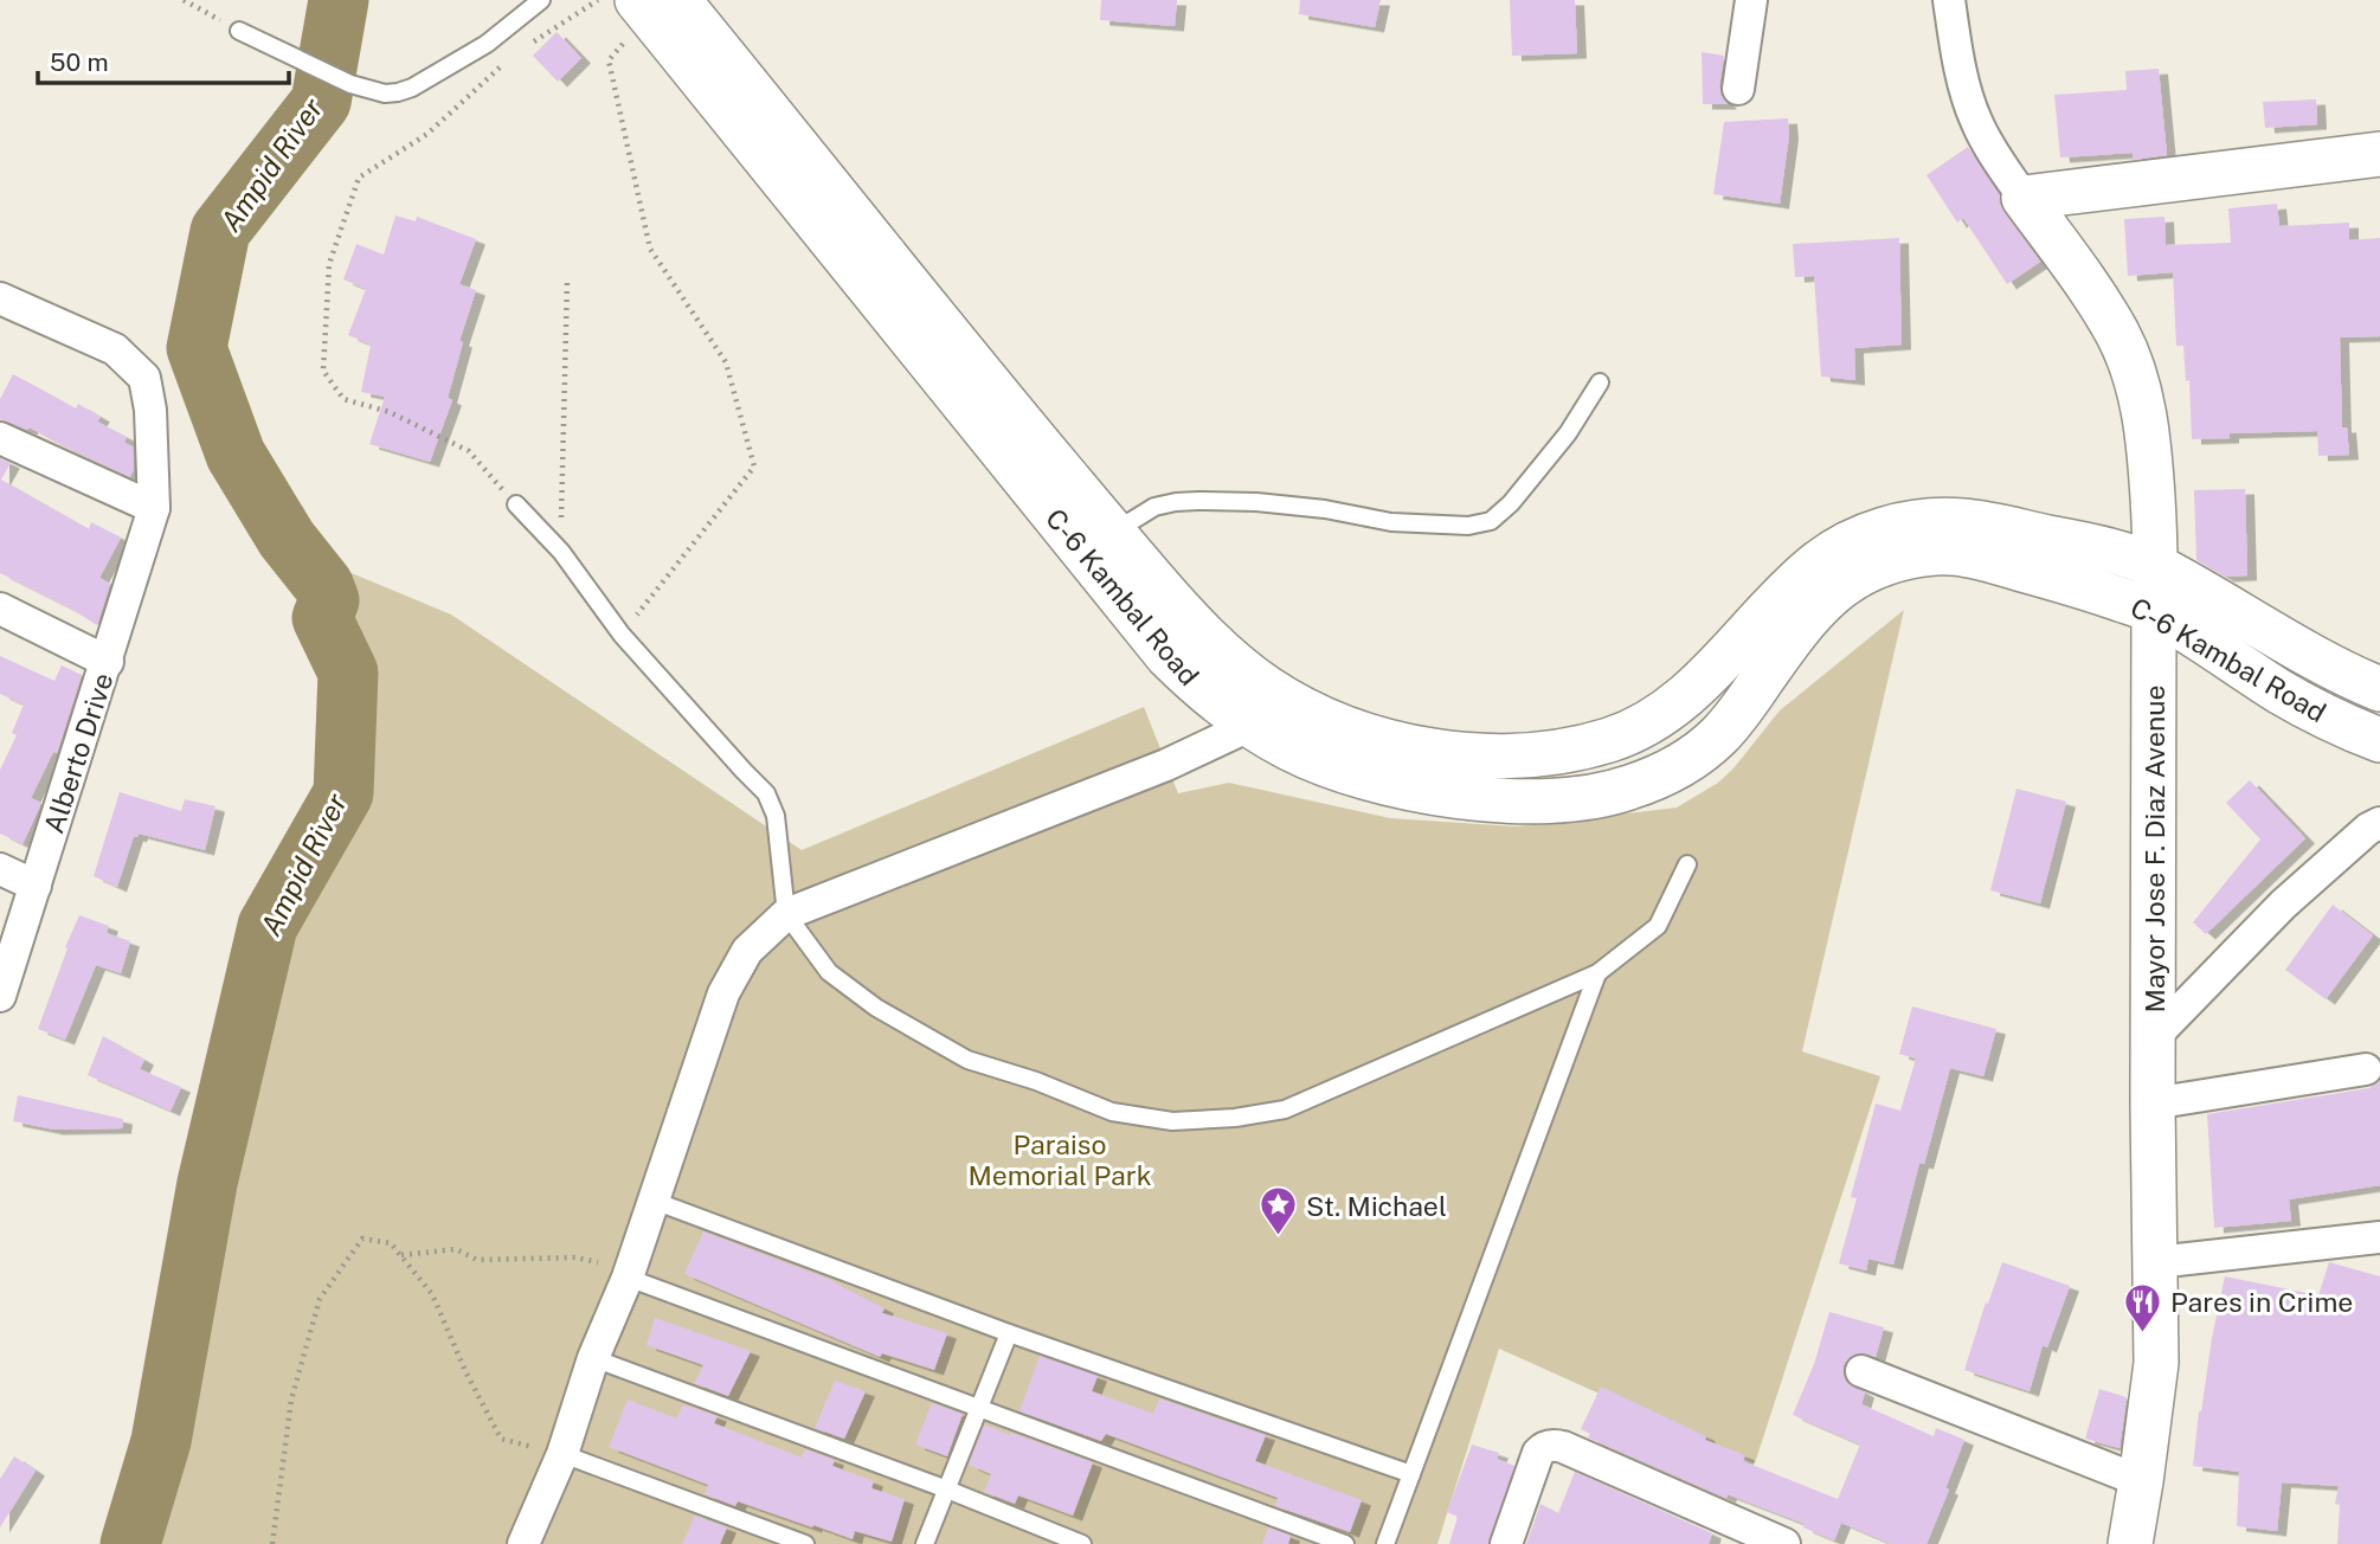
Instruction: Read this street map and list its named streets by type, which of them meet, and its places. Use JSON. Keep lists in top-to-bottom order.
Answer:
{
  "streets": {
    "main road": ["C-6 Kambal Road", "Mayor Jose F. Diaz Avenue"],
    "street": ["Alberto Drive"]
  },
  "crossings": [
    ["C-6 Kambal Road", "Mayor Jose F. Diaz Avenue"]
  ],
  "water": ["Ampid River"],
  "parks": ["Paraiso Memorial Park"],
  "places": {
    "place": ["St. Michael"],
    "restaurant": ["Pares in Crime"]
  },
  "scale_bar": "50 m"
}
